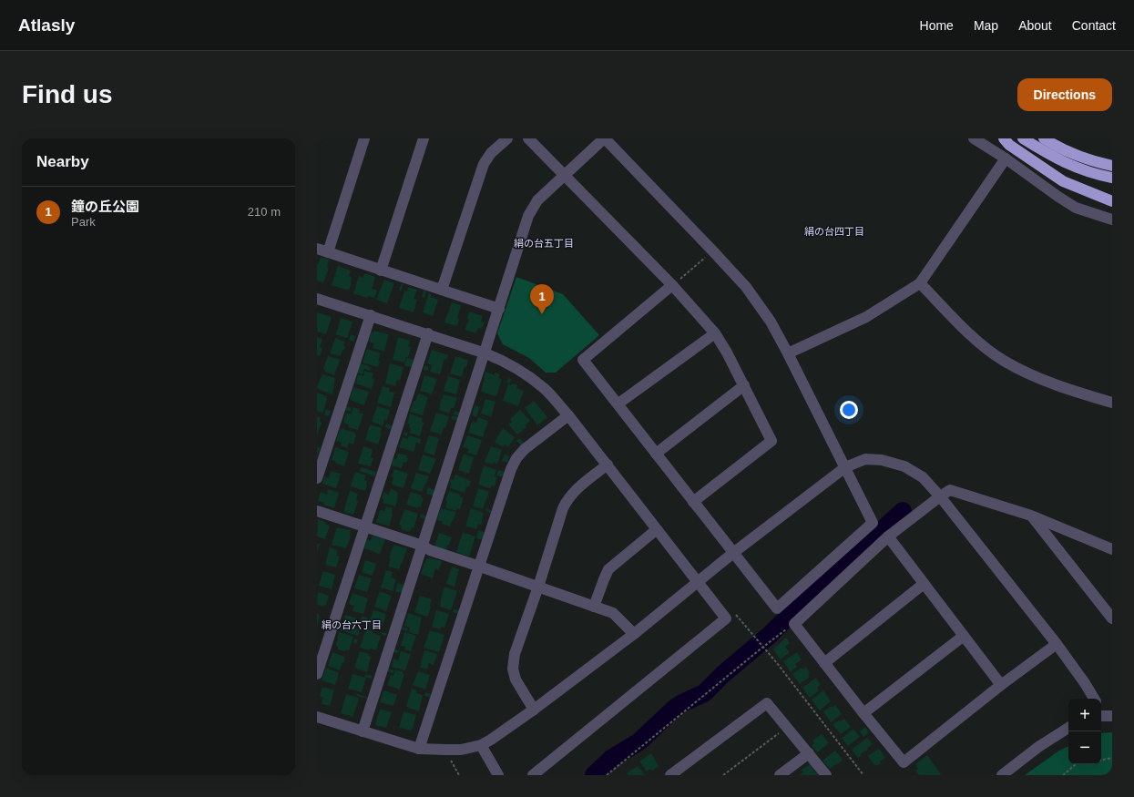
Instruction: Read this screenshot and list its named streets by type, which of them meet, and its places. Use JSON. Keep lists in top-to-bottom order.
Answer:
{
  "districts": ["絹の台四丁目", "絹の台五丁目", "絹の台六丁目"],
  "page": {
    "header": "Atlasly",
    "nav": [
      "Home",
      "Map",
      "About",
      "Contact"
    ],
    "buttons": "Directions",
    "title": "Find us",
    "heading": "Nearby",
    "list": [
      {
        "mark": "1",
        "name": "鐘の丘公園",
        "note": "Park",
        "value": "210 m"
      }
    ],
    "pins": "1",
    "map_buttons": ["+", "−"]
  }
}
